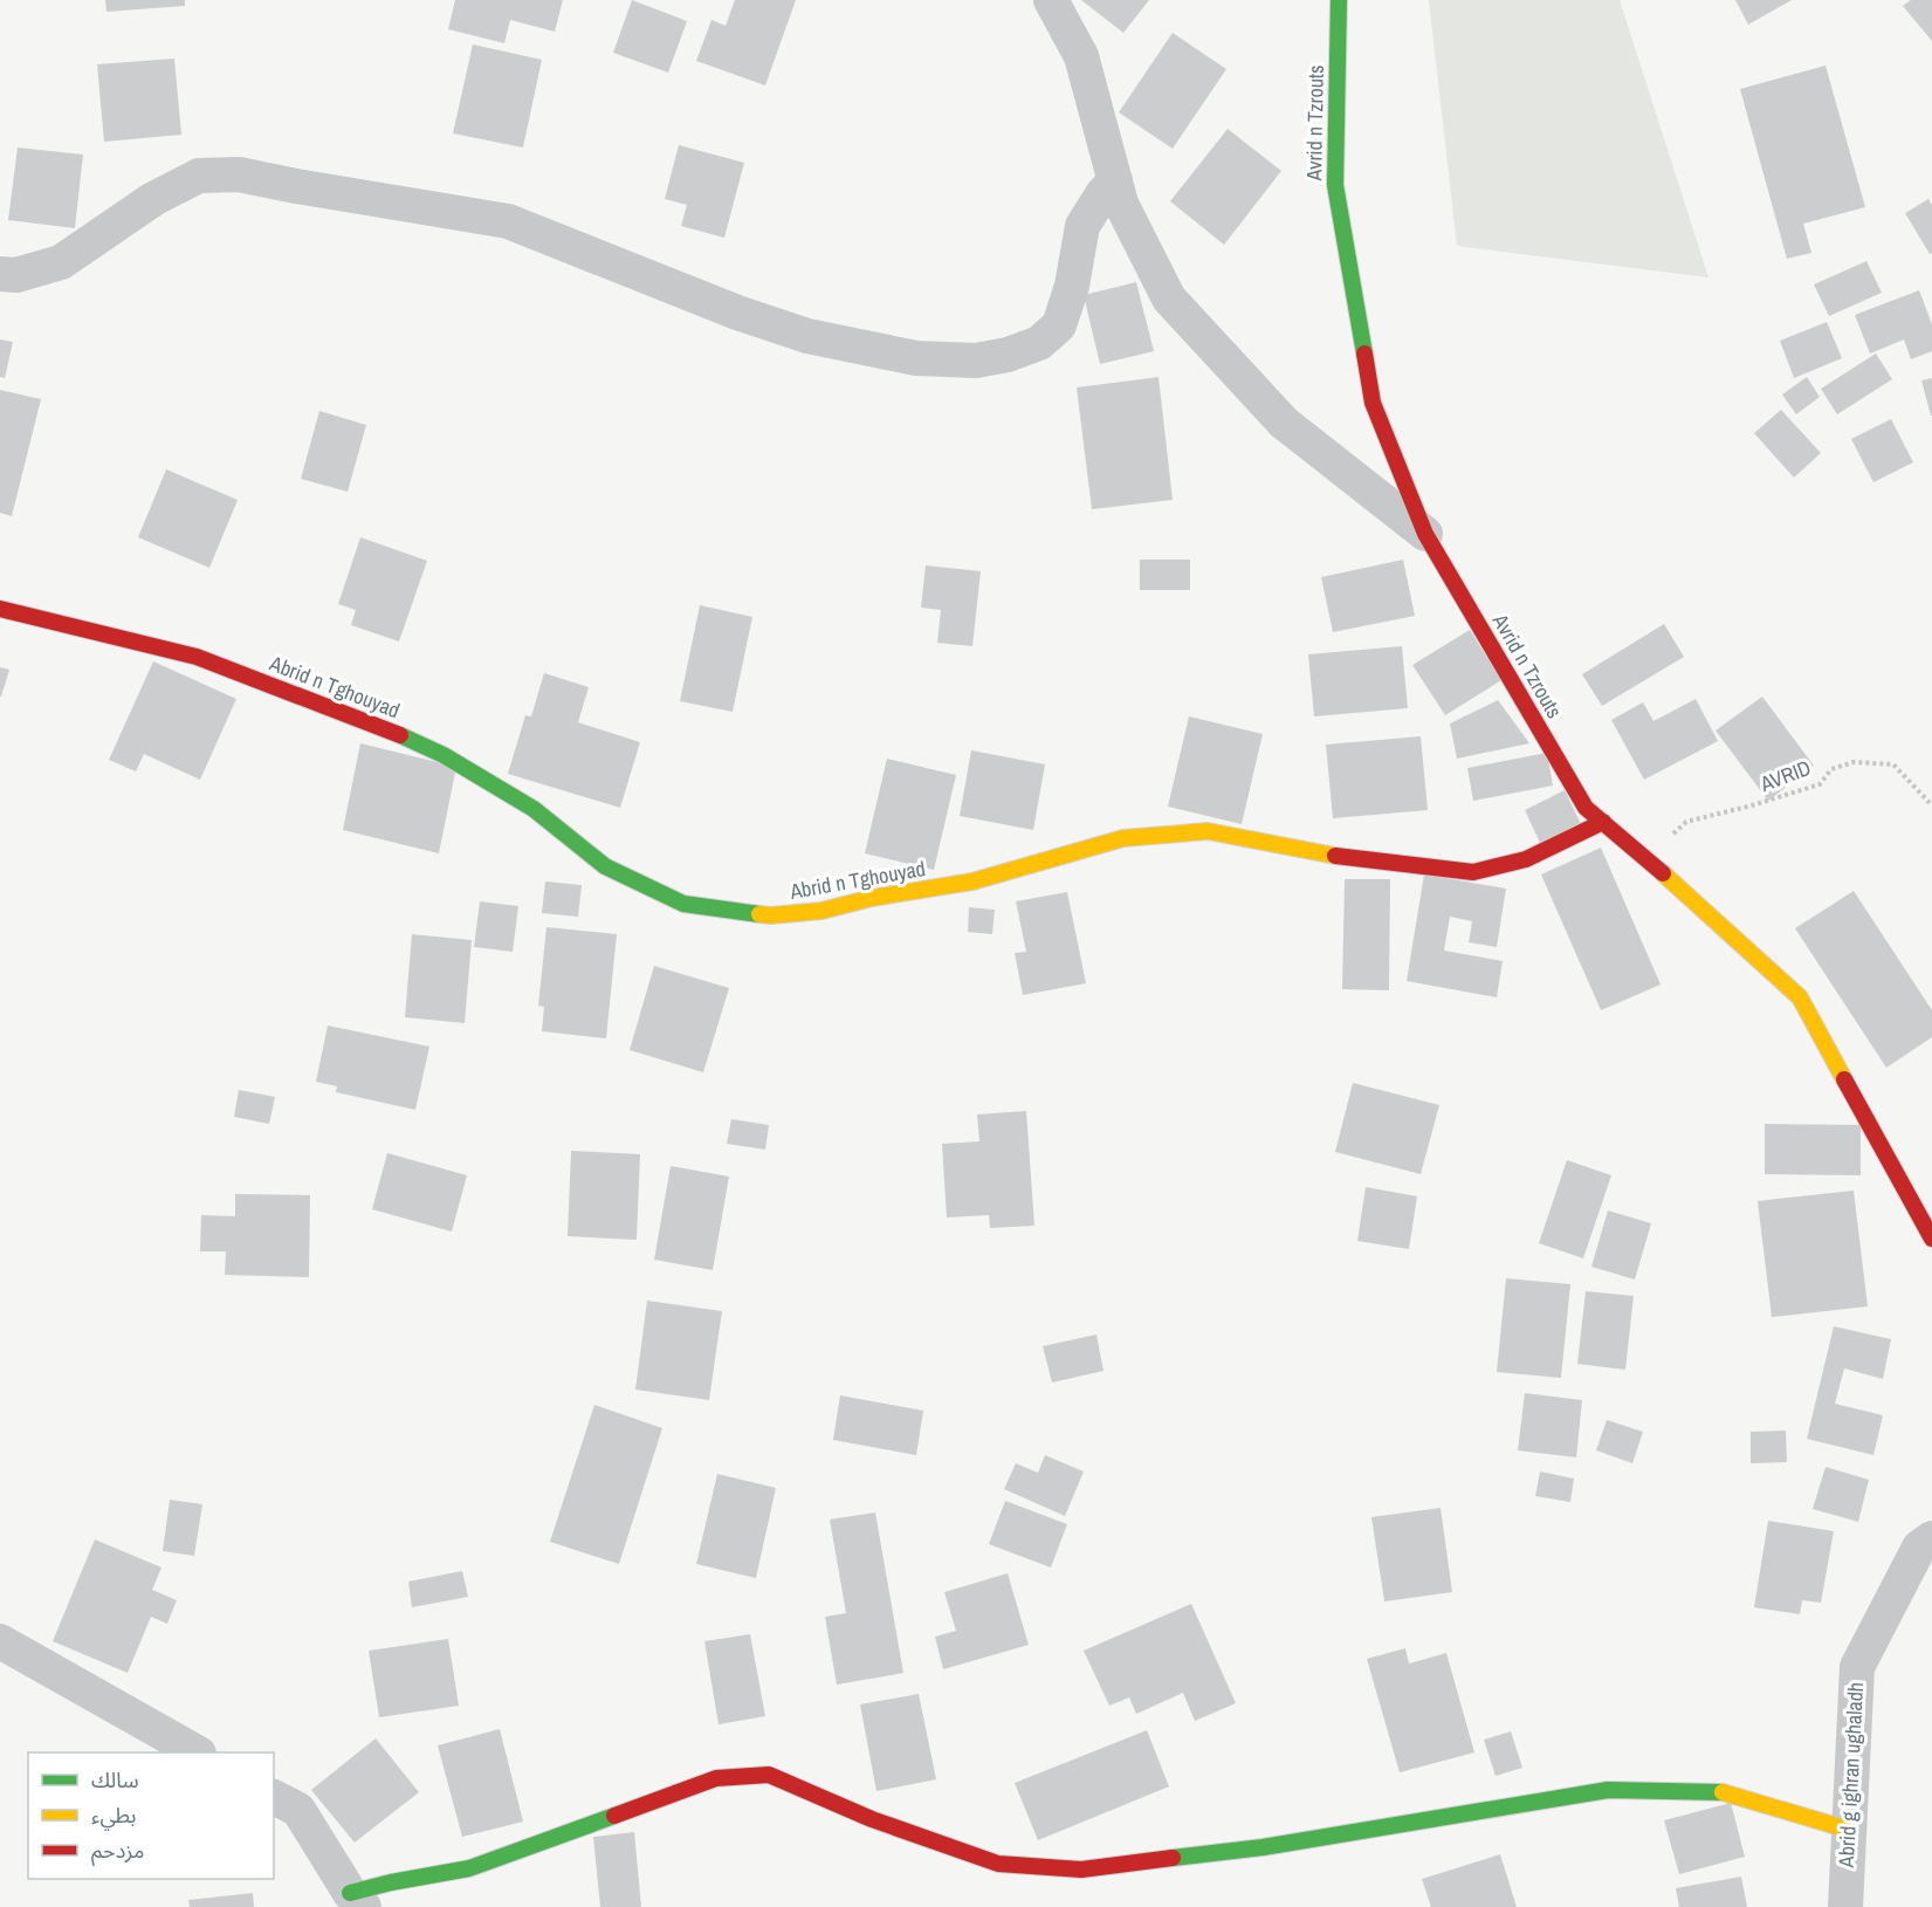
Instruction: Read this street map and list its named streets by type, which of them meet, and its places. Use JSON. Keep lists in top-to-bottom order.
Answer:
{
  "streets": {
    "street": ["Avrid n Tzrouts", "Abrid n Tghouyad", "Abrid g ighran ughaladh"],
    "path": ["AVRID"]
  },
  "crossings": [
    ["Avrid n Tzrouts", "Abrid n Tghouyad"],
    ["Avrid n Tzrouts", "AVRID"]
  ],
  "legend": ["سالك", "بطيء", "مزدحم"]
}
